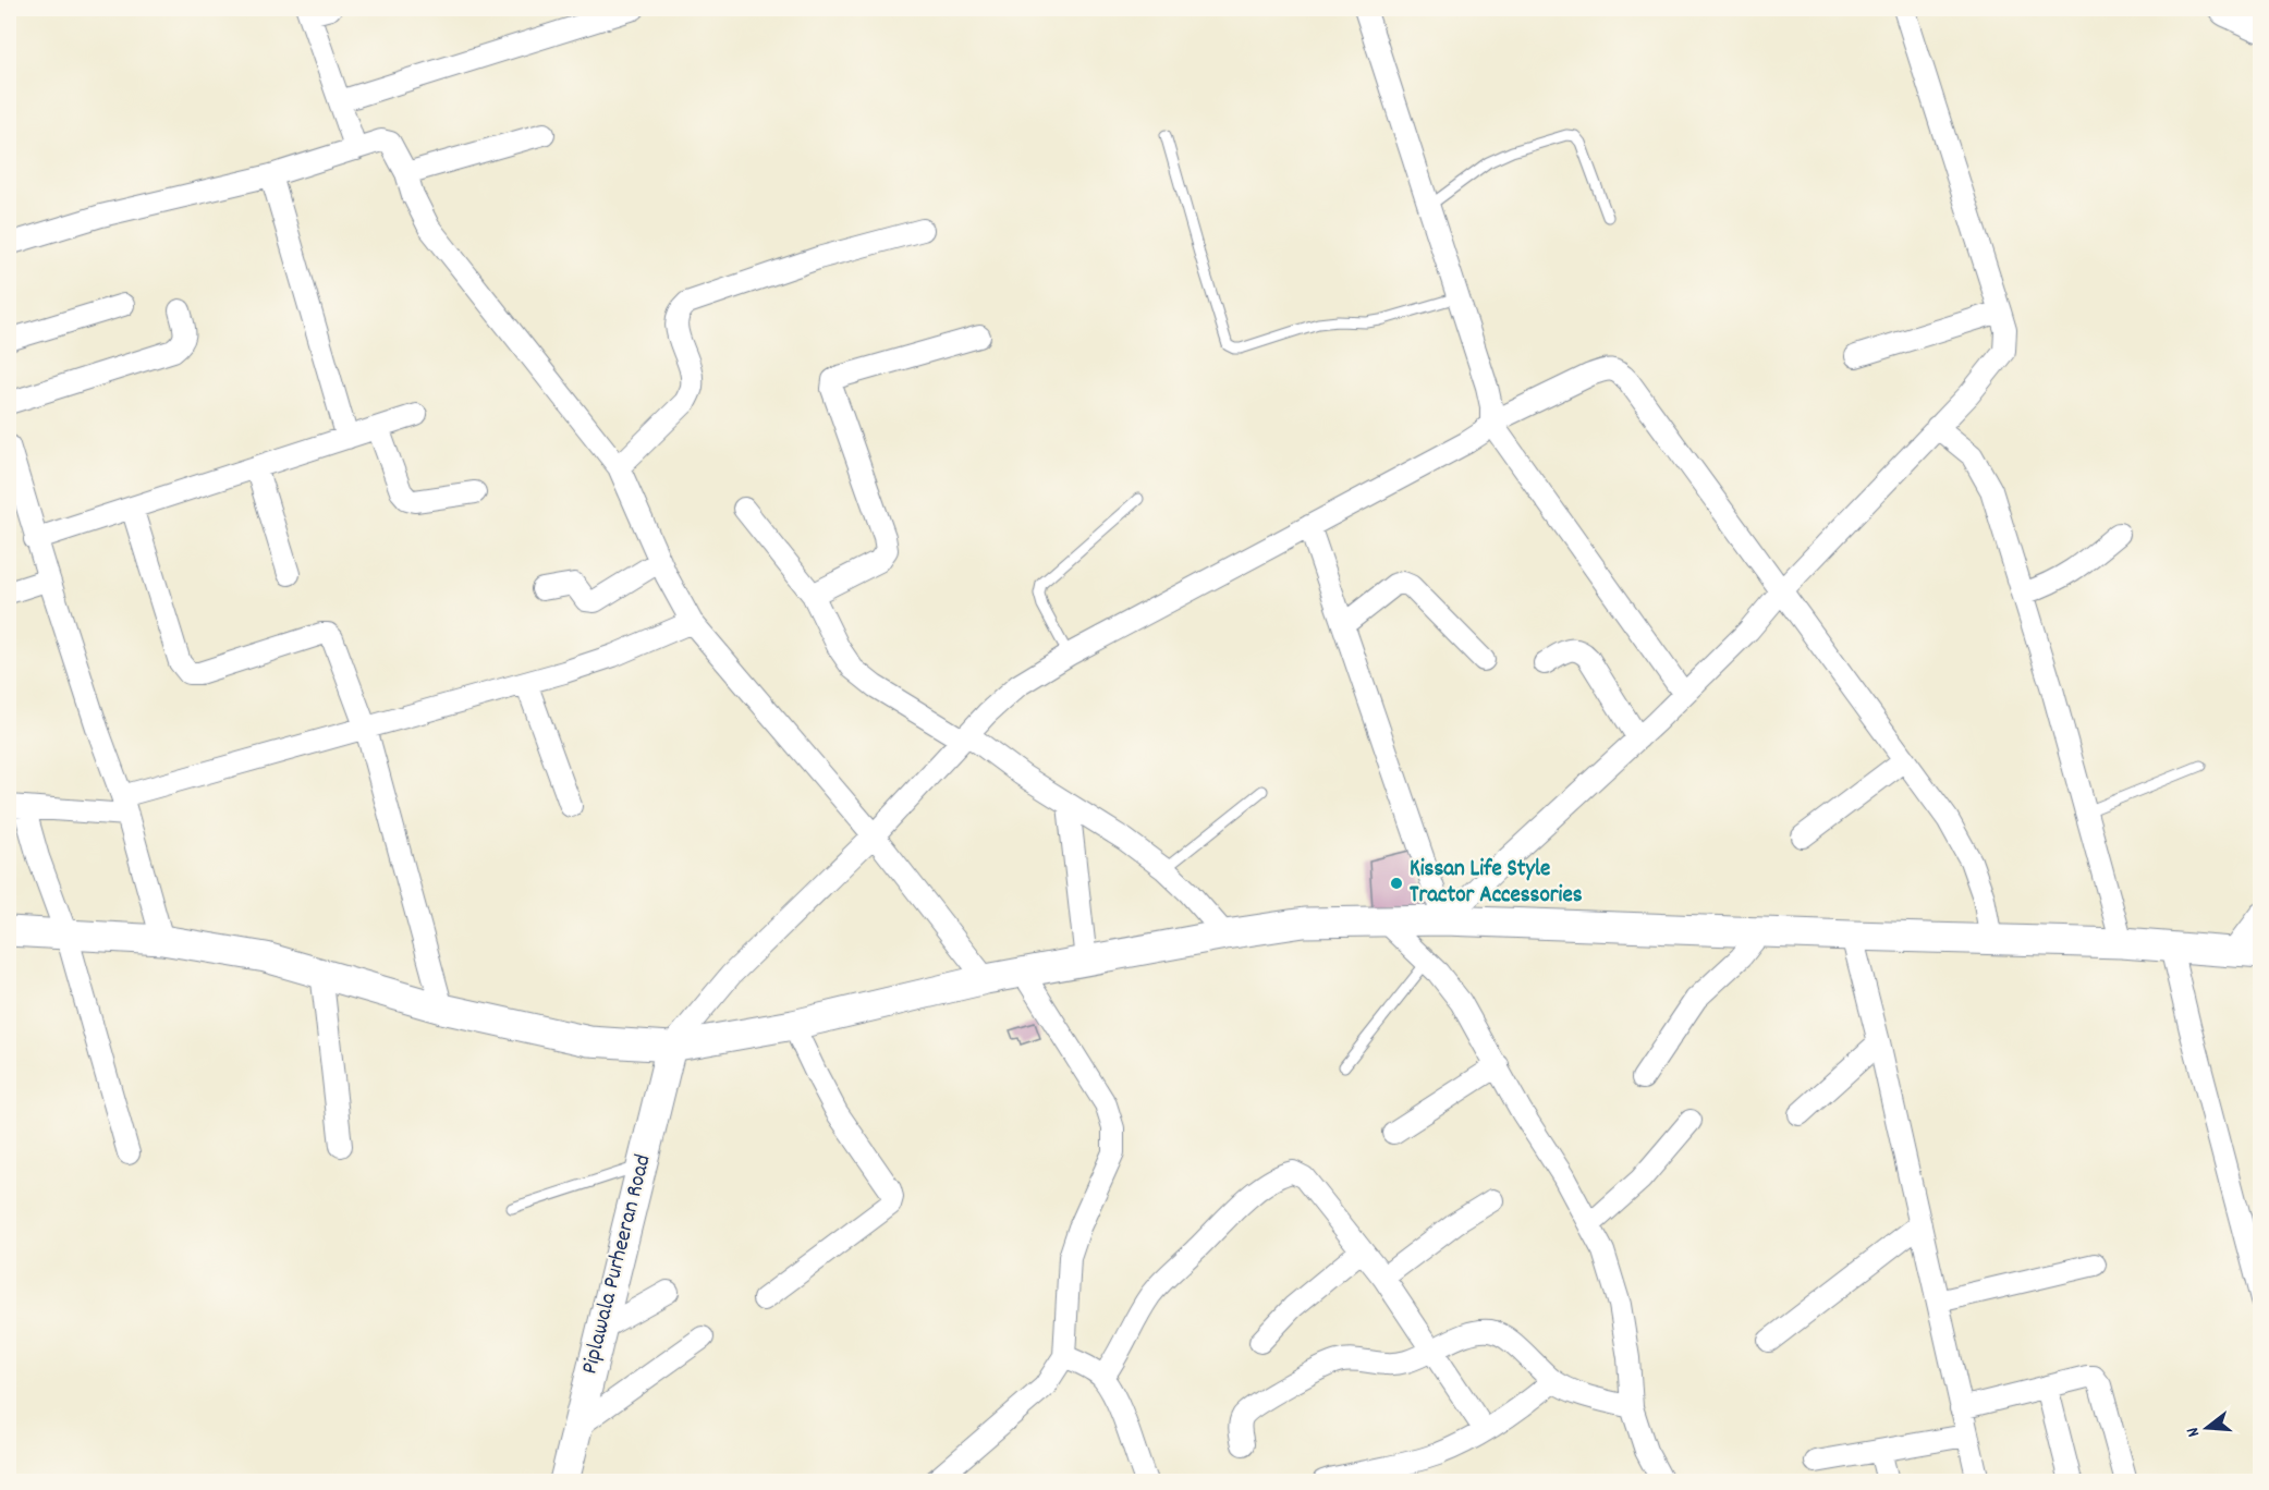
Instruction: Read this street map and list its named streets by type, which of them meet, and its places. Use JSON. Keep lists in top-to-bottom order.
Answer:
{
  "streets": {
    "main road": ["Piplawala Purheeran Road"]
  },
  "places": ["Kissan Life Style Tractor Accessories"],
  "north": "left"
}
